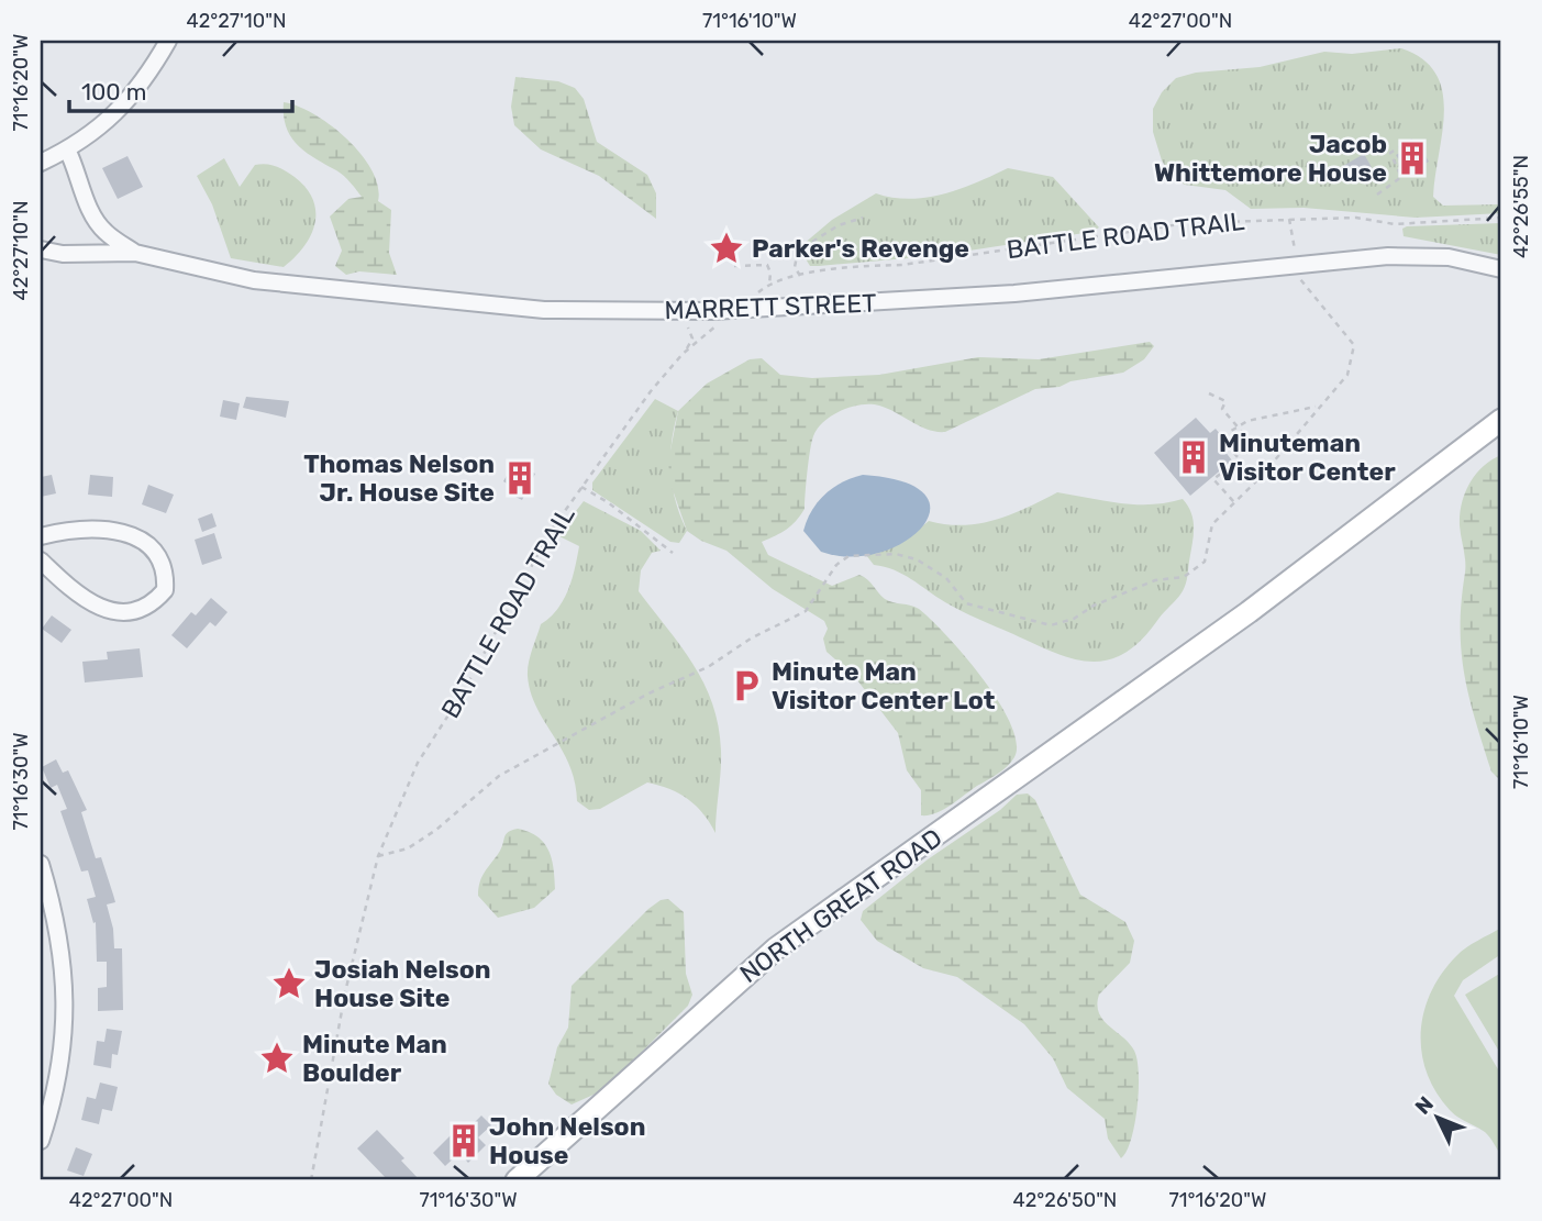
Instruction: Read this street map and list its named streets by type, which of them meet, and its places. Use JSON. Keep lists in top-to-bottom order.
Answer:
{
  "streets": {
    "main road": ["NORTH GREAT ROAD"],
    "street": ["MARRETT STREET"],
    "path": ["BATTLE ROAD TRAIL"]
  },
  "crossings": [
    ["BATTLE ROAD TRAIL", "MARRETT STREET"]
  ],
  "places": {
    "building": [
      "Jacob Whittemore House",
      "Minuteman Visitor Center",
      "Thomas Nelson Jr. House Site",
      "John Nelson House"
    ],
    "place": ["Parker's Revenge", "Josiah Nelson House Site", "Minute Man Boulder"],
    "parking": ["Minute Man Visitor Center Lot"]
  },
  "scale_bar": "100 m",
  "north": "top left",
  "coordinates": [
    "42°27'10\"N",
    "71°16'10\"W",
    "42°27'00\"N",
    "71°16'20\"W",
    "42°26'55\"N",
    "71°16'30\"W",
    "42°26'50\"N"
  ]
}
